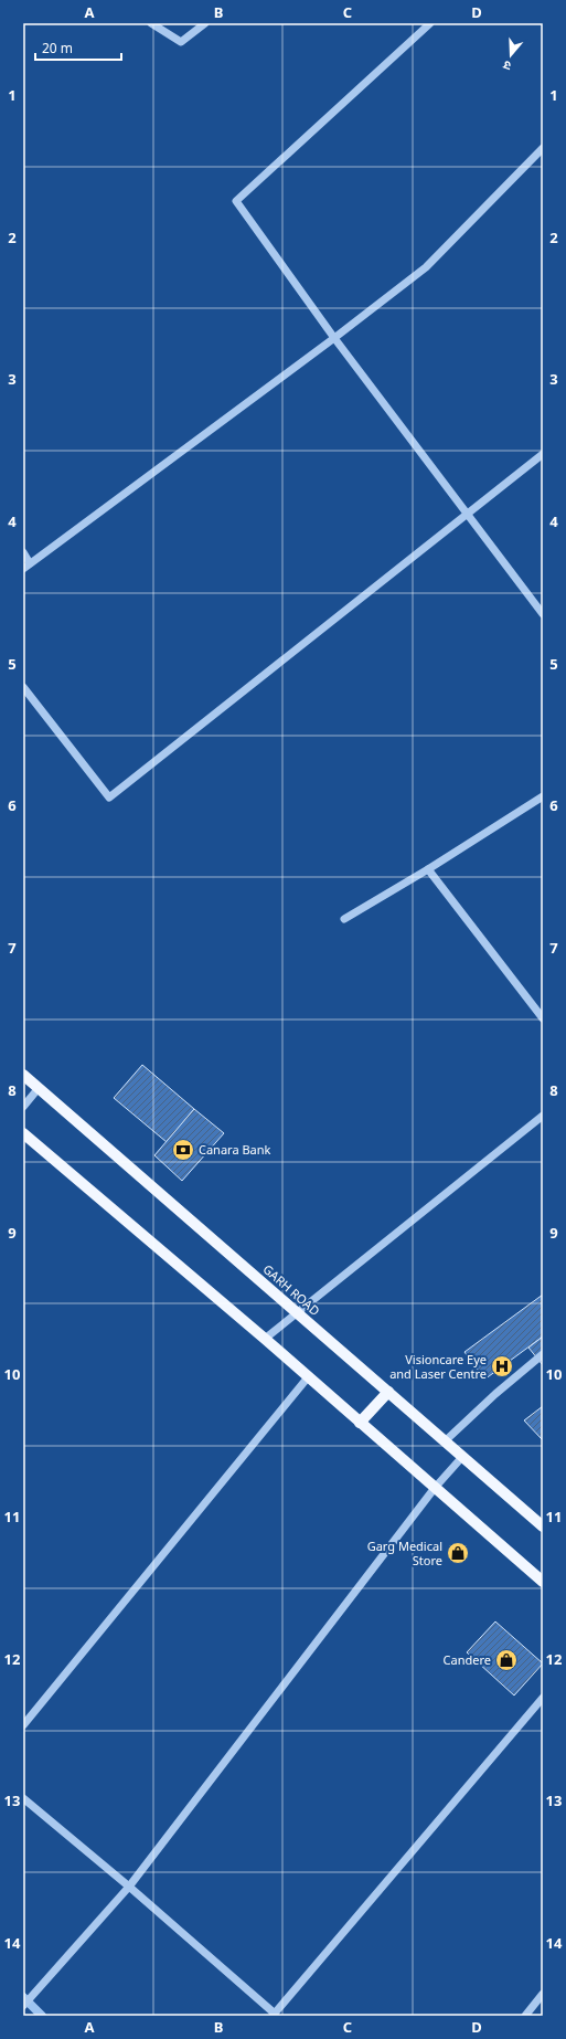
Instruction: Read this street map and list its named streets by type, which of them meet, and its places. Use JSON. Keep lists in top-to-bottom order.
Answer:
{
  "streets": {
    "main road": ["GARH ROAD"]
  },
  "places": {
    "bank": ["Canara Bank"],
    "hospital": ["Visioncare Eye and Laser Centre"],
    "shop": ["Garg Medical Store", "Candere"]
  },
  "scale_bar": "20 m",
  "north": "bottom",
  "grid": {
    "columns": [
      "A",
      "B",
      "C",
      "D"
    ],
    "rows": [
      "1",
      "2",
      "3",
      "4",
      "5",
      "6",
      "7",
      "8",
      "9",
      "10",
      "11",
      "12",
      "13",
      "14"
    ]
  }
}
